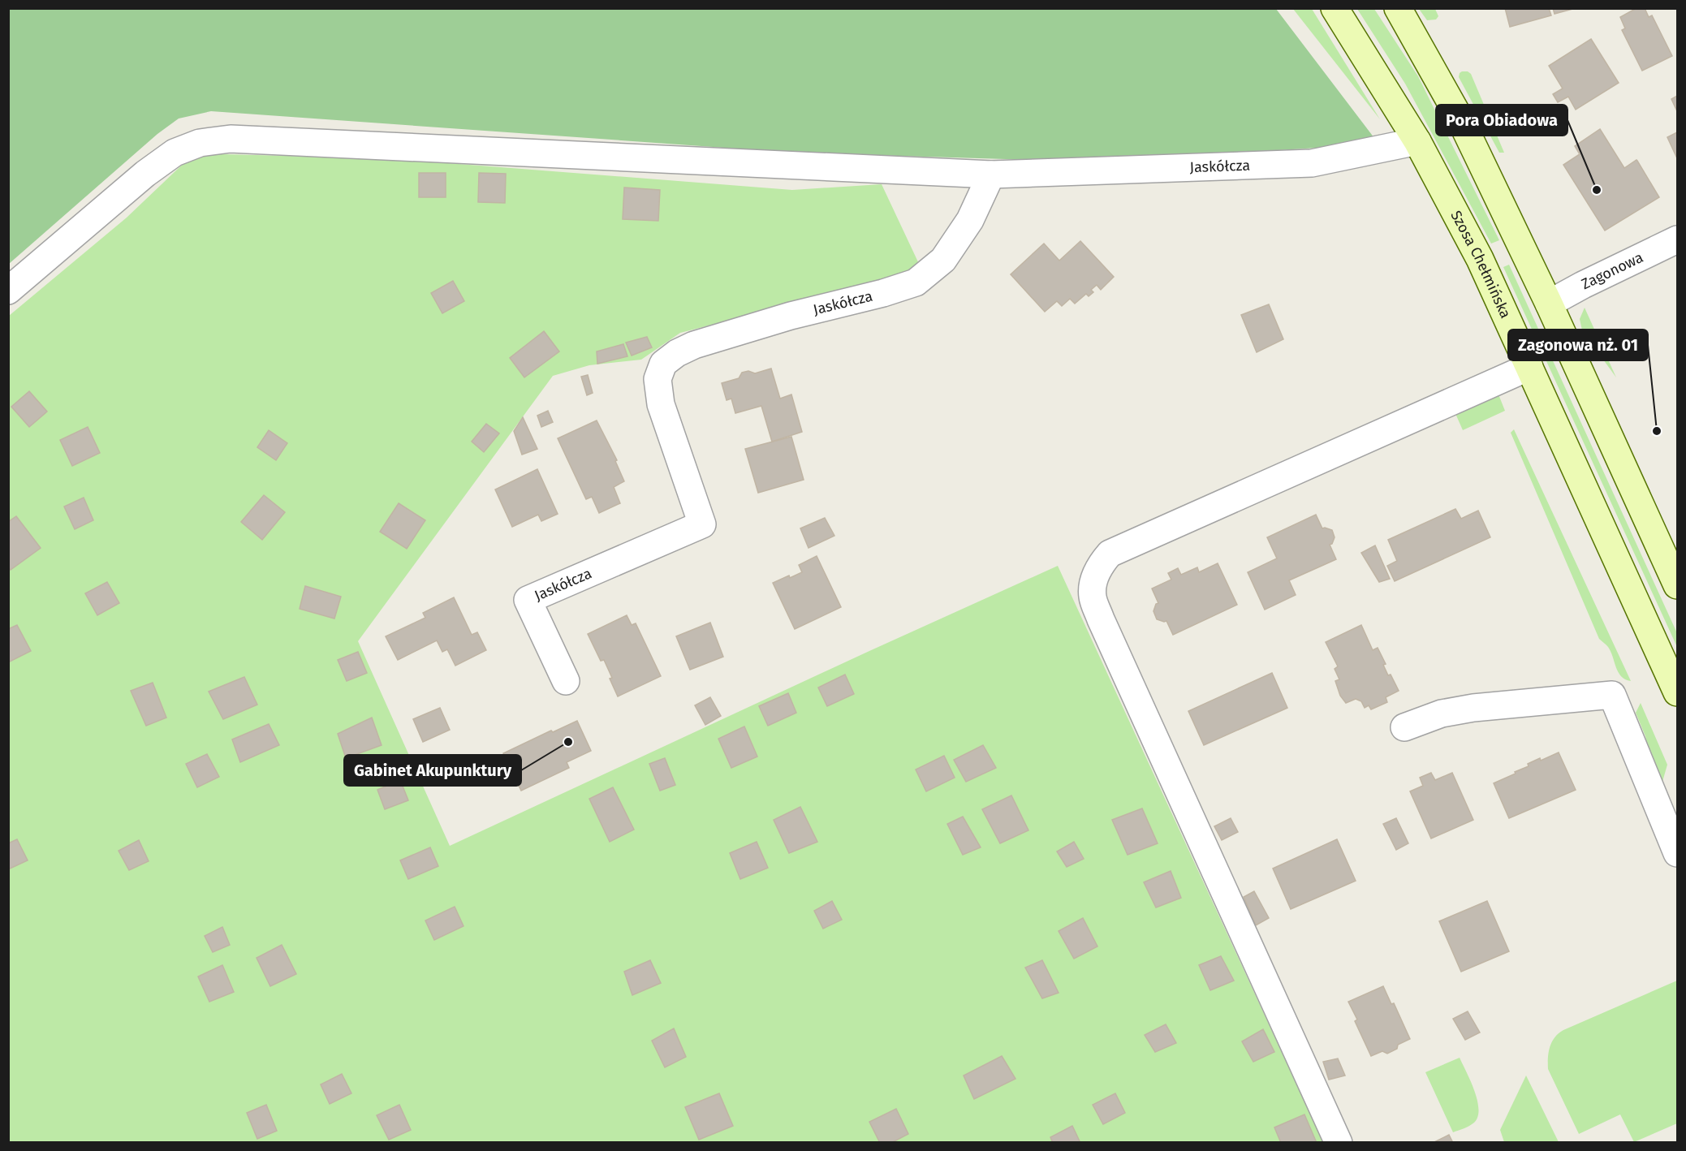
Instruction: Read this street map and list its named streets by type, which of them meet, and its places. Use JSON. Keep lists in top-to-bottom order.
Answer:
{
  "streets": {
    "main road": ["Szosa Chełmińska"],
    "street": ["Jaskółcza", "Zagonowa"]
  },
  "crossings": [
    ["Jaskółcza", "Szosa Chełmińska"]
  ],
  "places": ["Pora Obiadowa", "Zagonowa nż. 01", "Gabinet Akupunktury"]
}
